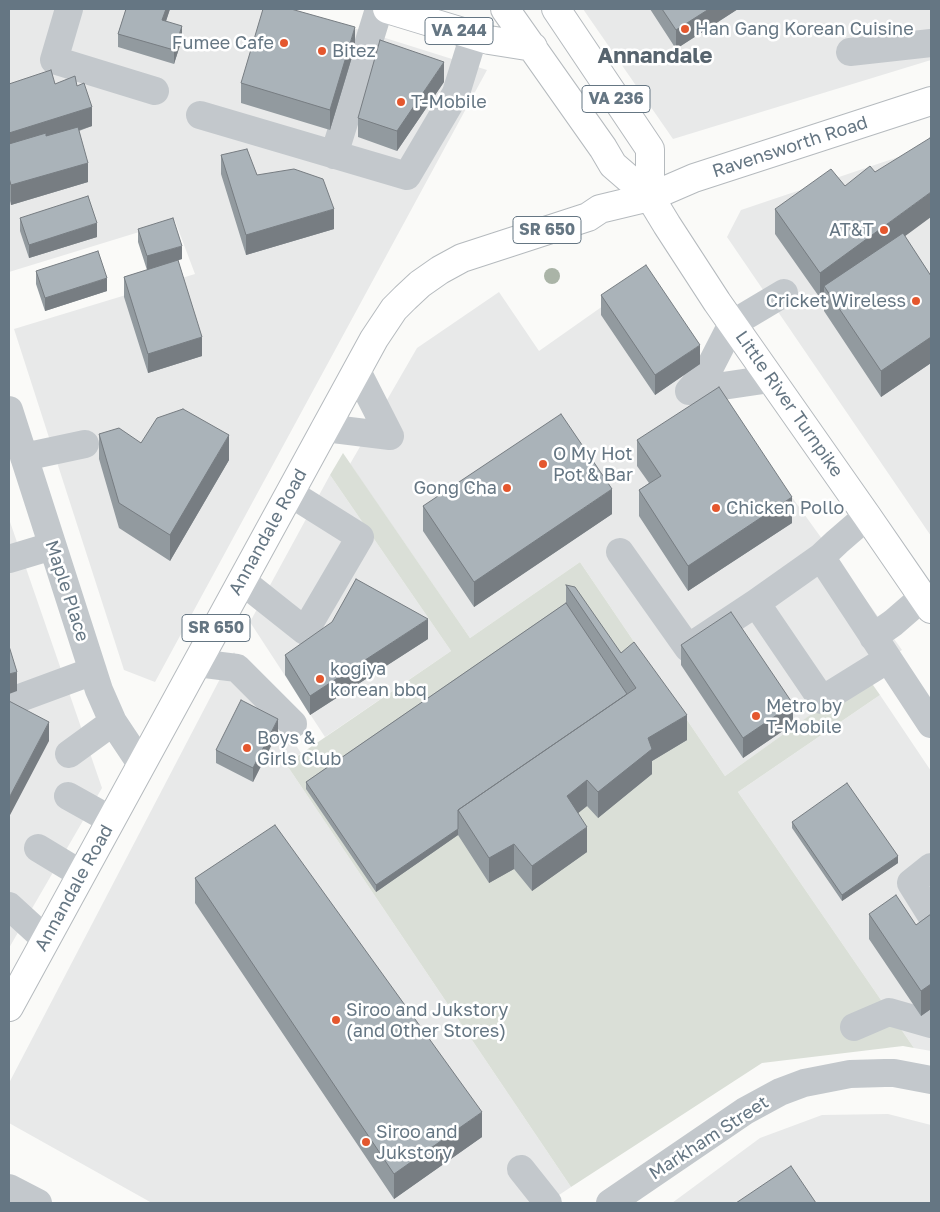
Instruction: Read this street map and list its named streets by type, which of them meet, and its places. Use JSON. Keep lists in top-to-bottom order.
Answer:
{
  "streets": {
    "main road": [
      "VA 244",
      "VA 236",
      "Ravensworth Road",
      "SR 650",
      "Little River Turnpike",
      "Annandale Road"
    ],
    "street": ["Maple Place", "Markham Street"]
  },
  "crossings": [
    ["VA 244", "Little River Turnpike"],
    ["VA 236", "Ravensworth Road"],
    ["VA 236", "Little River Turnpike"],
    ["VA 236", "Annandale Road"],
    ["Ravensworth Road", "Little River Turnpike"],
    ["Ravensworth Road", "Annandale Road"],
    ["Little River Turnpike", "Annandale Road"],
    ["Annandale Road", "Maple Place"]
  ],
  "districts": ["Annandale"],
  "places": [
    "Han Gang Korean Cuisine",
    "Fumee Cafe",
    "Bitez",
    "T-Mobile",
    "AT&T",
    "Cricket Wireless",
    "O My Hot Pot & Bar",
    "Gong Cha",
    "Chicken Pollo",
    "kogiya korean bbq",
    "Metro by T-Mobile",
    "Boys & Girls Club",
    "Siroo and Jukstory (and Other Stores)",
    "Siroo and Jukstory"
  ]
}
